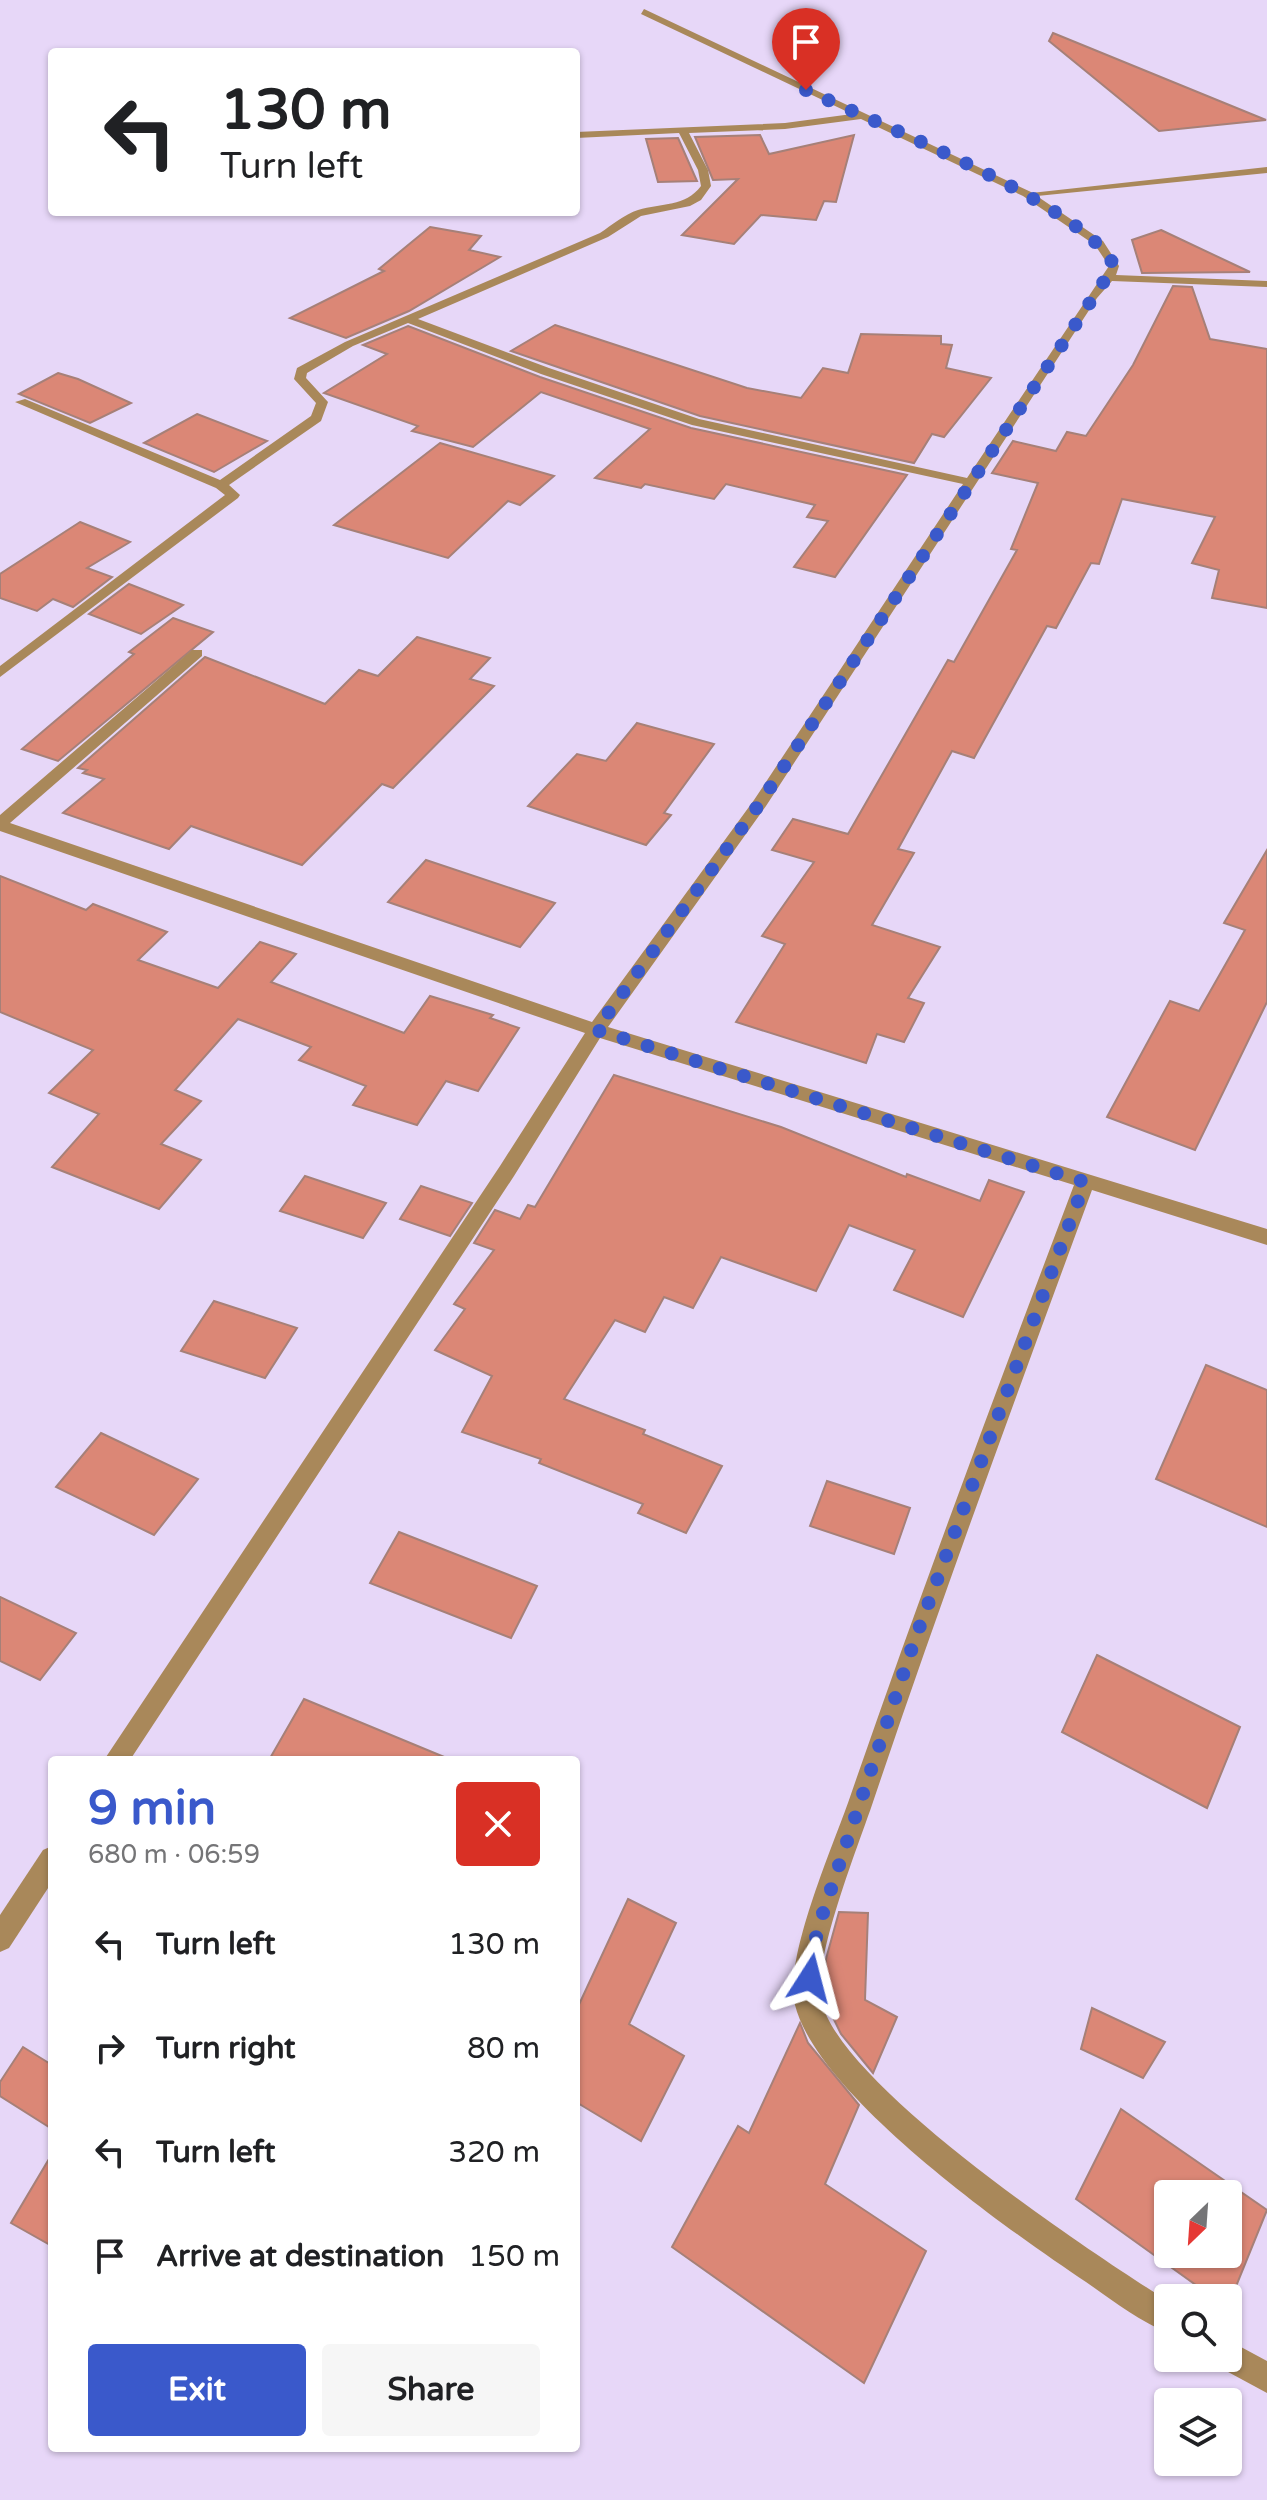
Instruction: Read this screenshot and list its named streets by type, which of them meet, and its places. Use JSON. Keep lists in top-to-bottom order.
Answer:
{
  "north": "bottom left",
  "page": {
    "turn": ["130 m", "Turn left"],
    "heading": ["9 min", "680 m · 06:59"],
    "list": [
      {
        "name": "Turn left",
        "value": "130 m"
      },
      {
        "name": "Turn right",
        "value": "80 m"
      },
      {
        "name": "Turn left",
        "value": "320 m"
      },
      {
        "name": "Arrive at destination",
        "value": "150 m"
      }
    ],
    "buttons": ["Exit", "Share"]
  }
}
